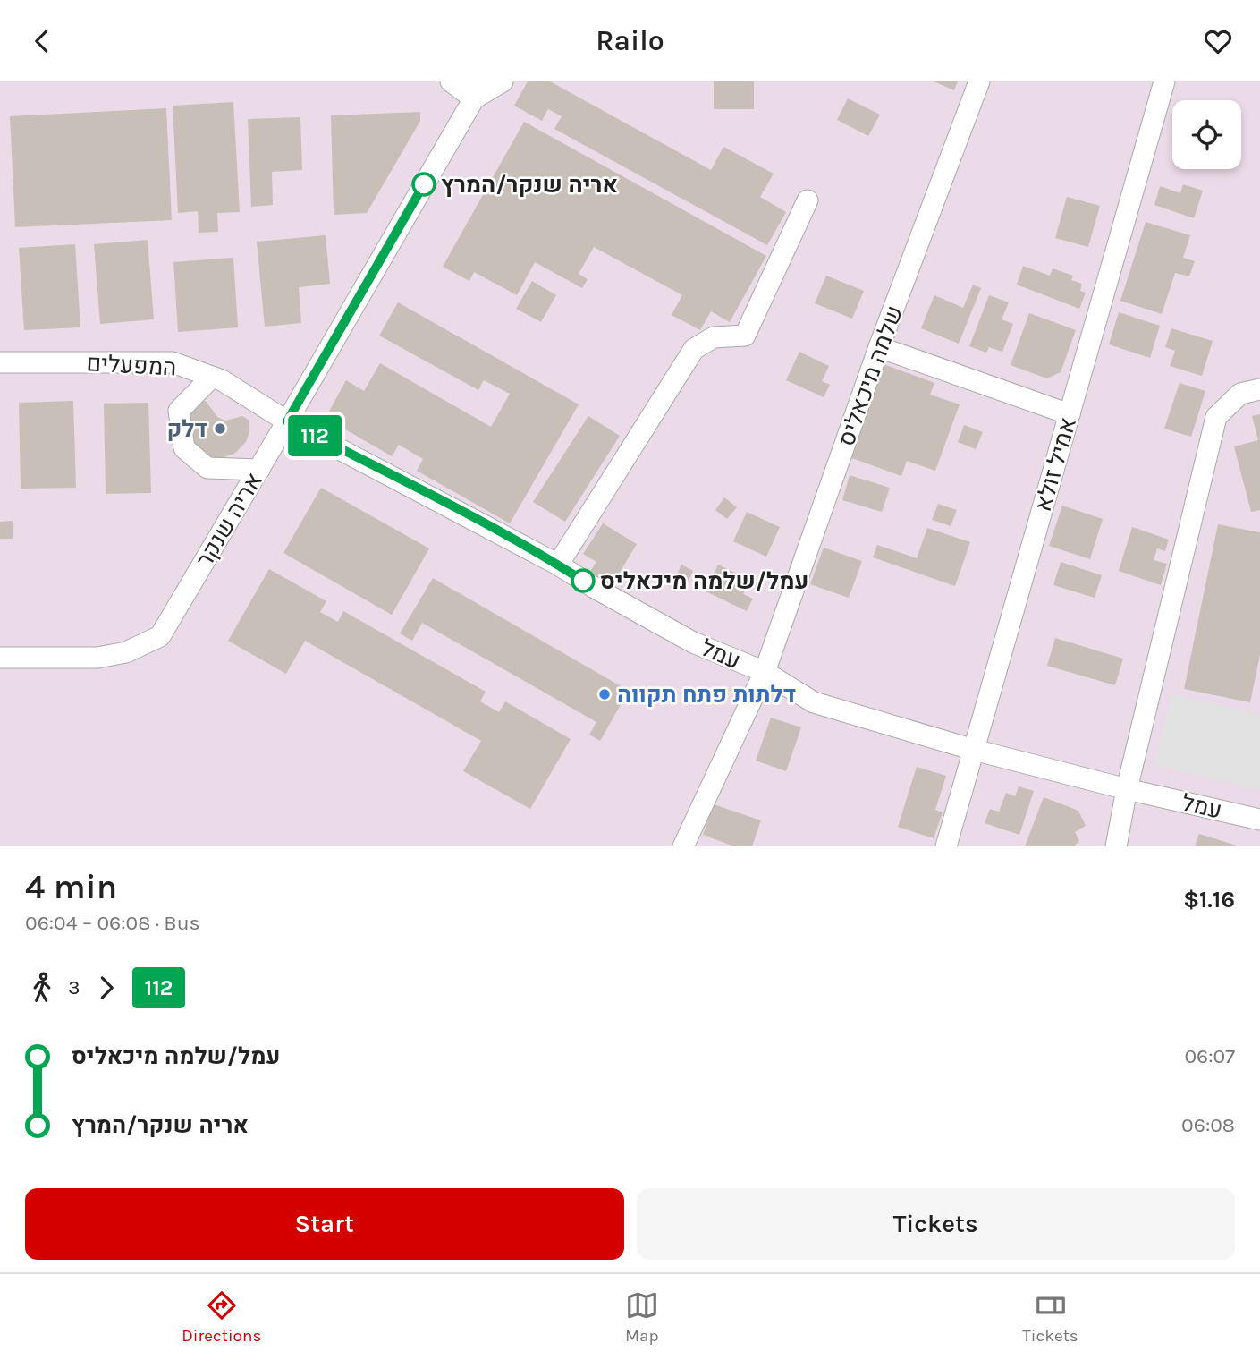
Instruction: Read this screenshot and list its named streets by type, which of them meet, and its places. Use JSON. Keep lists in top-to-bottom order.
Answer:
{
  "streets": {
    "street": [
      "המפעלים",
      "שלמה מיכאליס",
      "אמיל זולא",
      "אריה שנקר",
      "עמל"
    ]
  },
  "crossings": [
    ["המפעלים", "אריה שנקר"],
    ["המפעלים", "עמל"],
    ["שלמה מיכאליס", "עמל"],
    ["אמיל זולא", "עמל"],
    ["אריה שנקר", "עמל"]
  ],
  "places": [
    "אריה שנקר/המרץ",
    "דלק",
    "עמל/שלמה מיכאליס",
    "דלתות פתח תקווה"
  ],
  "lines": ["bus line 112"],
  "page": {
    "header": "Railo",
    "on_map": "112",
    "heading": ["4 min", "06:04 – 06:08 · Bus", "$1.16"],
    "legs": ["3", "112"],
    "list": [
      {
        "name": "עמל/שלמה מיכאליס",
        "value": "06:07"
      },
      {
        "name": "אריה שנקר/המרץ",
        "value": "06:08"
      }
    ],
    "buttons": ["Start", "Tickets"],
    "tabs": ["Directions", "Map", "Tickets"]
  }
}
